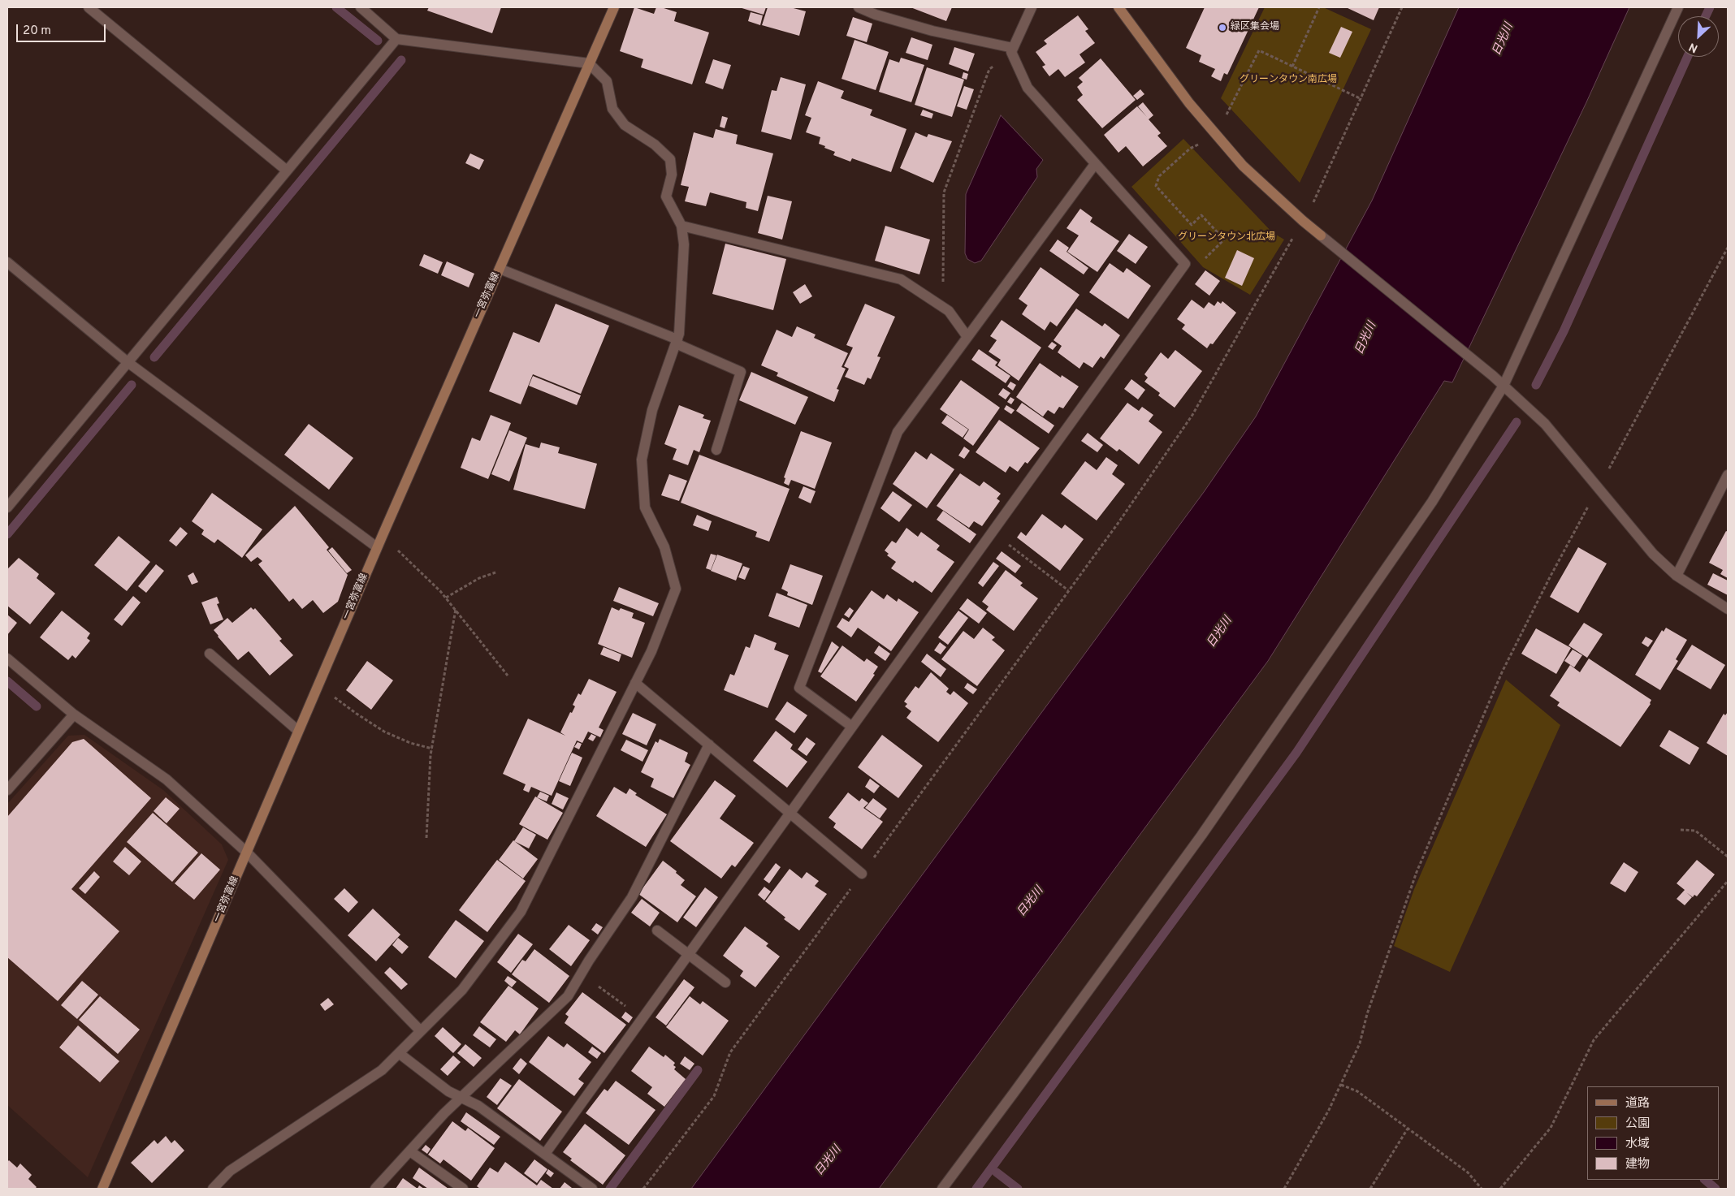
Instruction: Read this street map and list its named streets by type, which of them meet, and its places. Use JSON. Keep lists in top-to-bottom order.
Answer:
{
  "streets": {
    "main road": ["一宮弥富線"]
  },
  "water": ["日光川"],
  "parks": ["グリーンタウン南広場", "グリーンタウン北広場"],
  "places": ["緑区集会場"],
  "legend": [
    "道路",
    "公園",
    "水域",
    "建物"
  ],
  "scale_bar": "20 m",
  "north": "bottom left"
}
